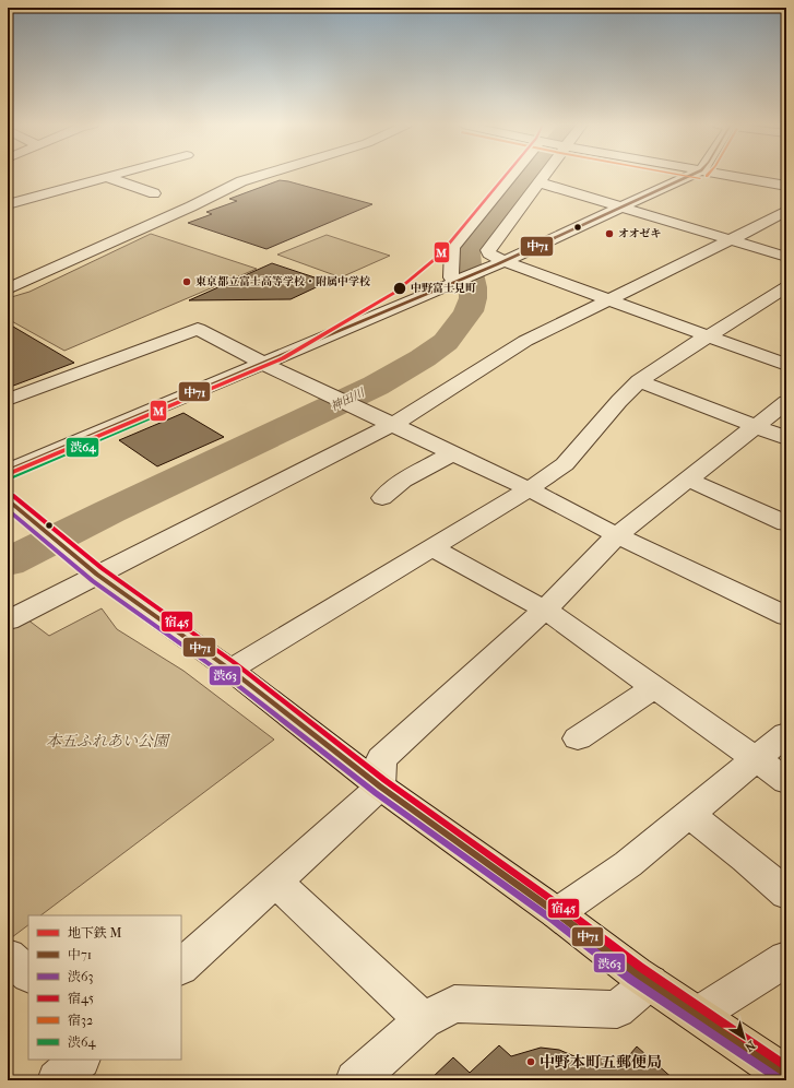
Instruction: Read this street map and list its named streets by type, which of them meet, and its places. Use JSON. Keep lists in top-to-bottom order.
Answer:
{
  "water": ["神田川"],
  "parks": ["本五ふれあい公園"],
  "places": [
    "オオゼキ",
    "東京都立富士高等学校・附属中学校",
    "中野富士見町",
    "中野本町五郵便局"
  ],
  "lines": [
    "metro line M",
    "transit line 中71",
    "transit line 宿32",
    "transit line 渋64",
    "transit line 宿45",
    "transit line 渋63"
  ],
  "legend": [
    "地下鉄 M",
    "中71",
    "渋63",
    "宿45",
    "宿32",
    "渋64"
  ],
  "north": "bottom right"
}
